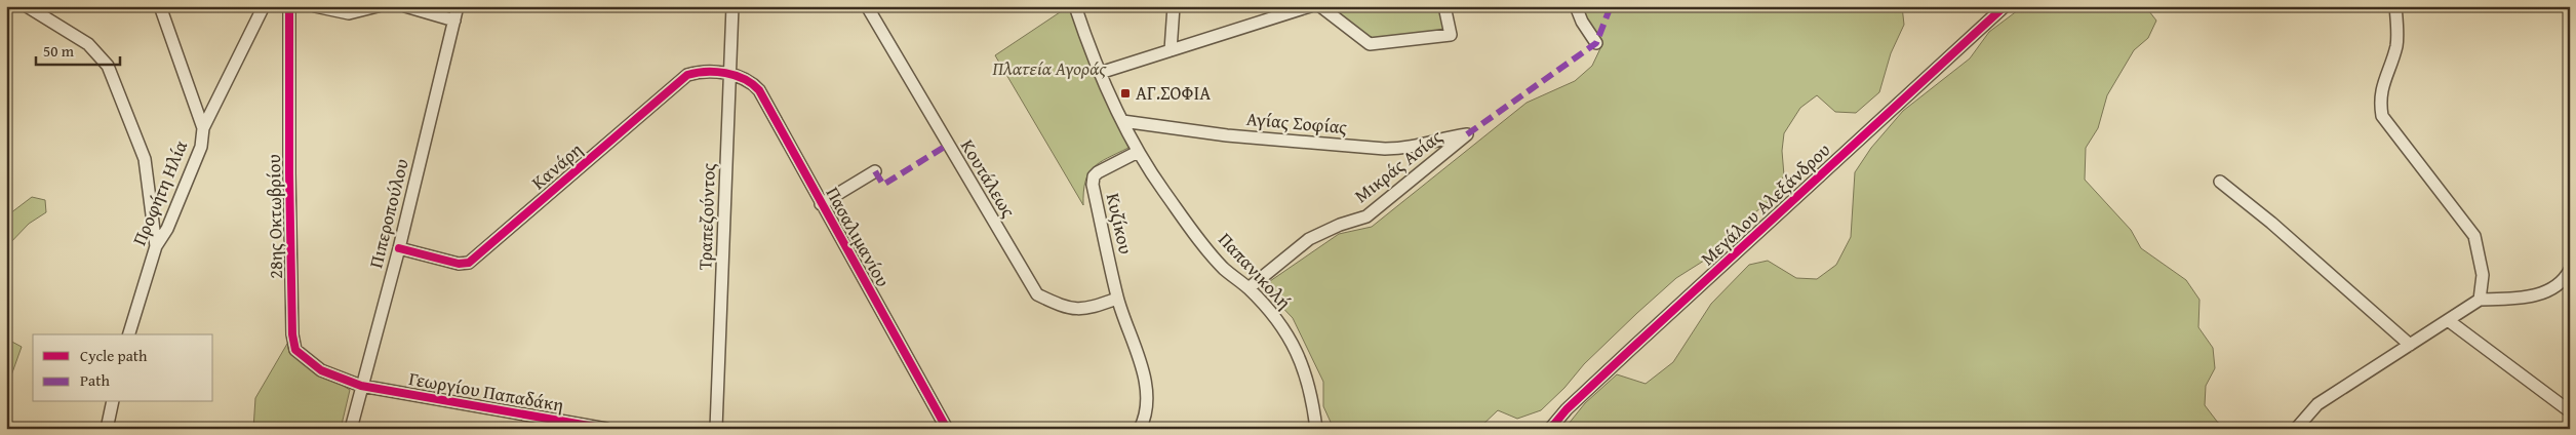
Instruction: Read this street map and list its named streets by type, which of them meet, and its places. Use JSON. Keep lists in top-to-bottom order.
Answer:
{
  "streets": {
    "street": [
      "Αγίας Σοφίας",
      "Κανάρη",
      "Μικράς Ασίας",
      "Κουτάλεως",
      "Προφήτη Ηλία",
      "Μεγάλου Αλεξάνδρου",
      "Πιπεροπούλου",
      "28ης Οκτωβρίου",
      "Τραπεζούντος",
      "Κυζίκου",
      "Πασαλιμανίου",
      "Παπανικολή",
      "Γεωργίου Παπαδάκη"
    ]
  },
  "crossings": [
    ["Αγίας Σοφίας", "Μικράς Ασίας"],
    ["Αγίας Σοφίας", "Παπανικολή"],
    ["Κανάρη", "Πιπεροπούλου"],
    ["Κανάρη", "Τραπεζούντος"],
    ["Κανάρη", "Πασαλιμανίου"],
    ["Μικράς Ασίας", "Παπανικολή"],
    ["Κουτάλεως", "Κυζίκου"],
    ["Πιπεροπούλου", "28ης Οκτωβρίου"],
    ["Πιπεροπούλου", "Γεωργίου Παπαδάκη"],
    ["28ης Οκτωβρίου", "Γεωργίου Παπαδάκη"],
    ["Τραπεζούντος", "Πασαλιμανίου"],
    ["Κυζίκου", "Παπανικολή"]
  ],
  "parks": ["Πλατεία Αγοράς"],
  "places": {
    "transit": ["ΑΓ.ΣΟΦΙΑ"]
  },
  "legend": ["Cycle path", "Path"],
  "scale_bar": "50 m"
}
